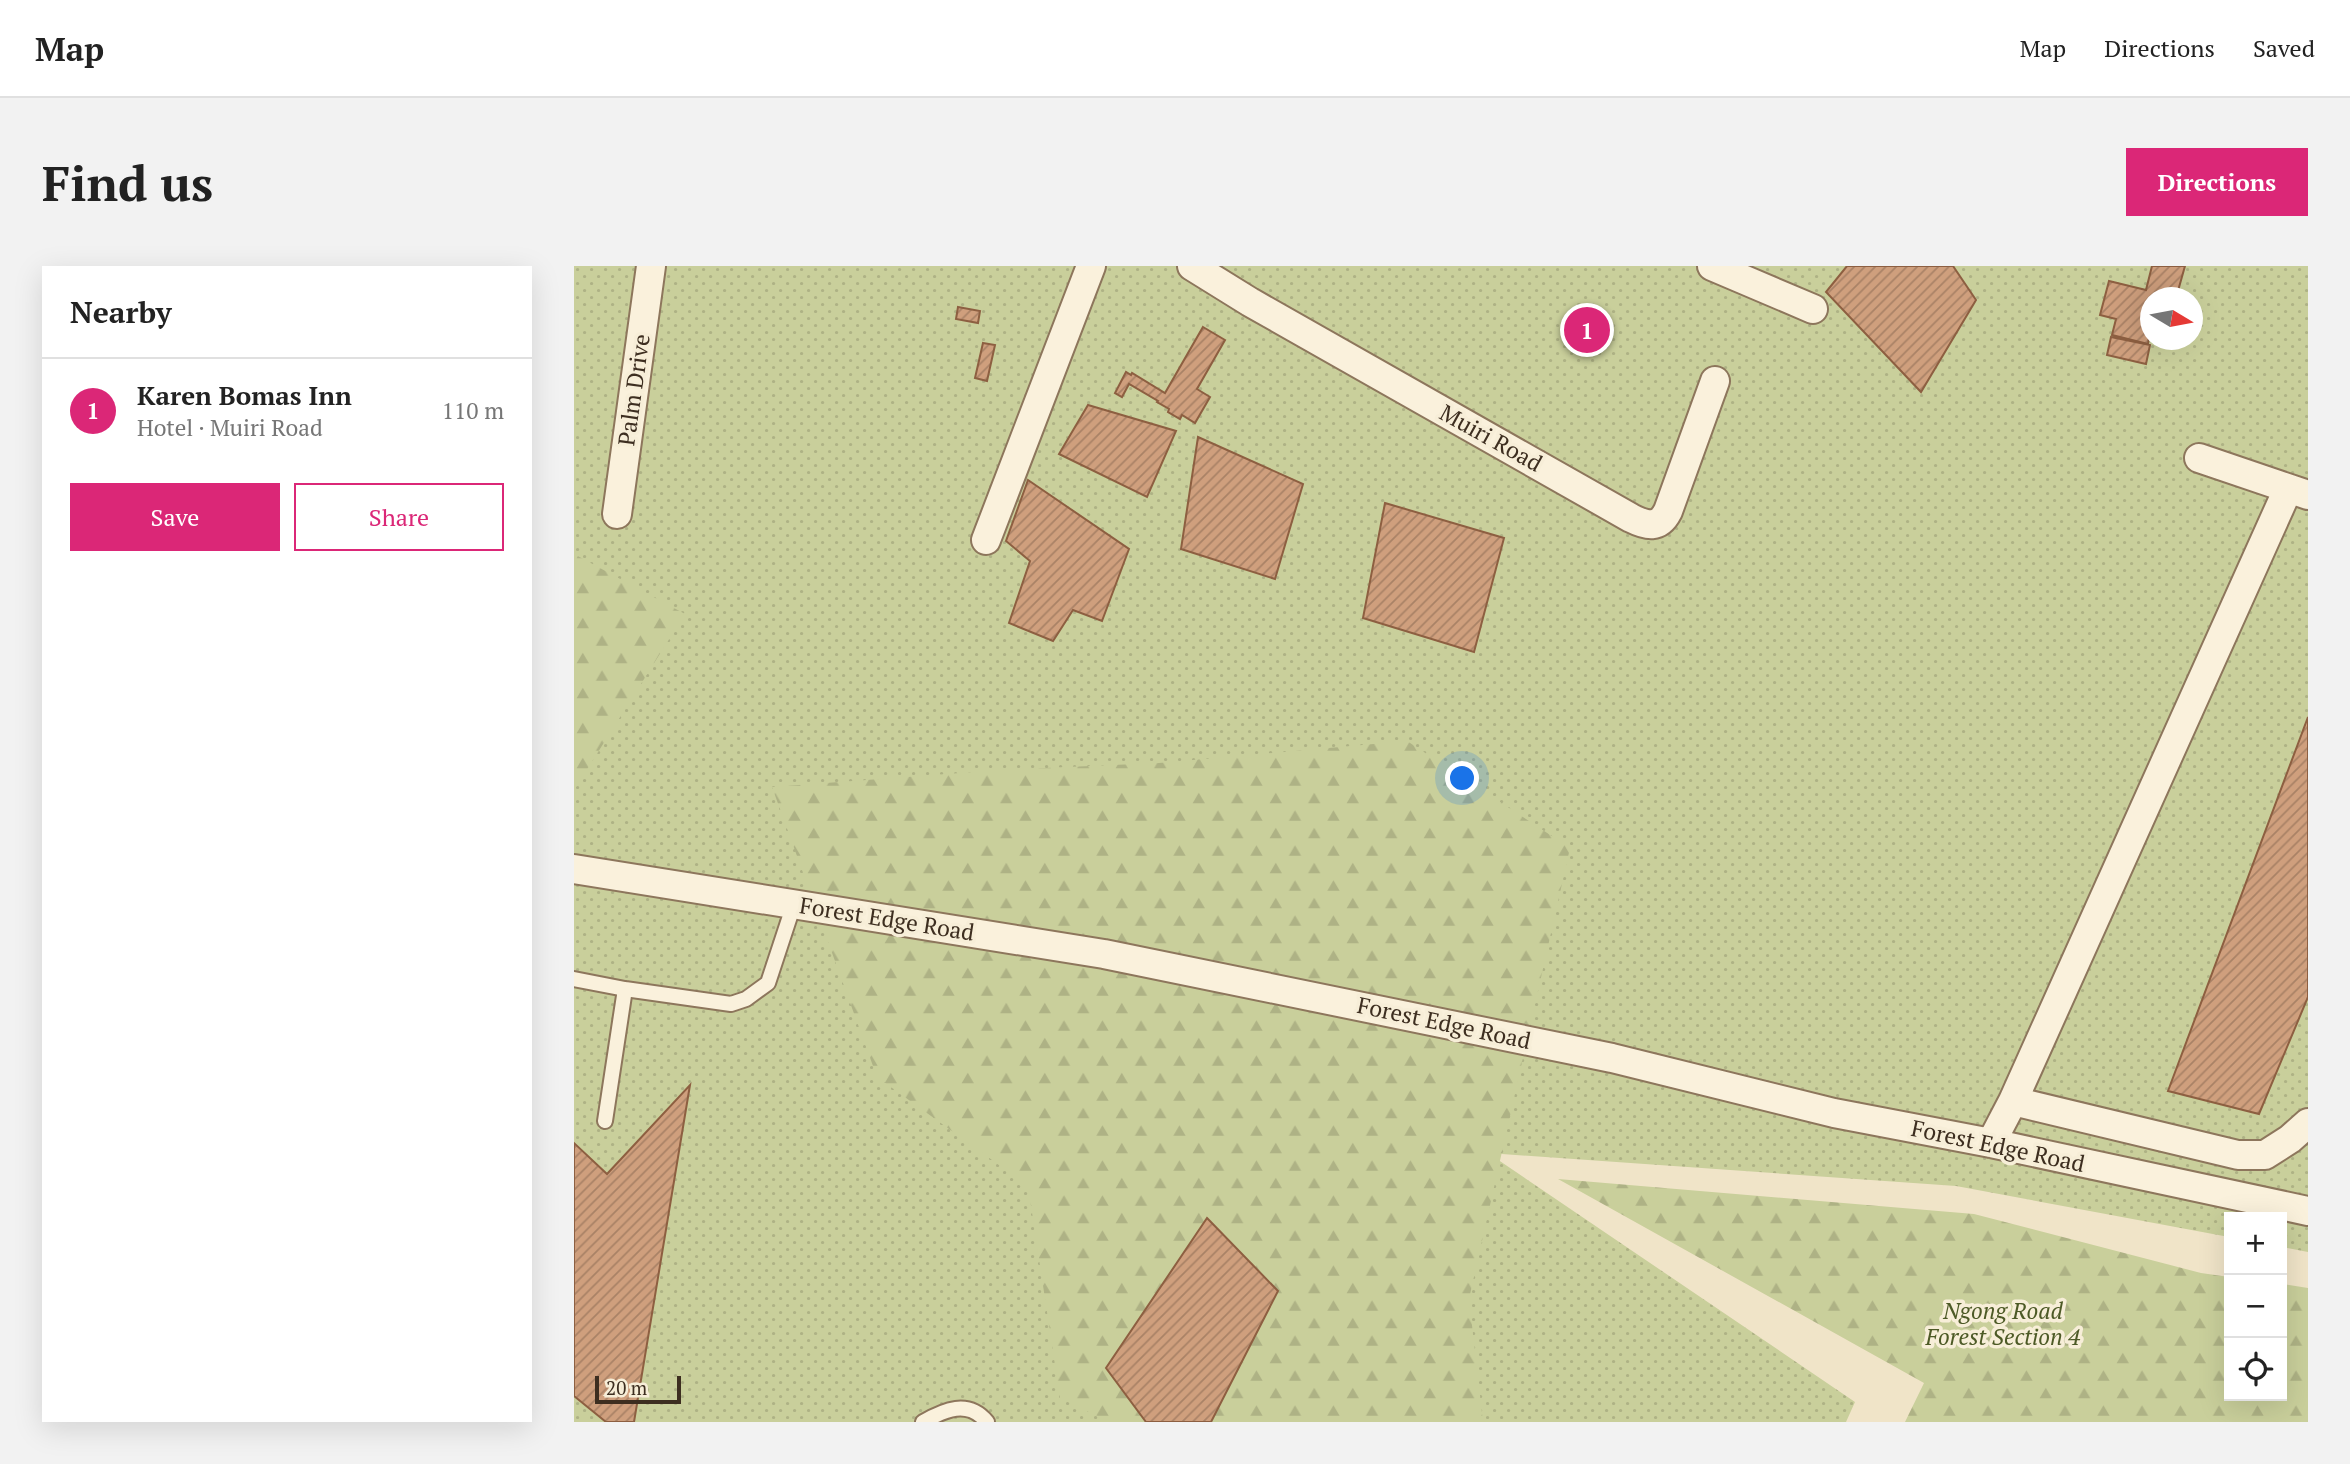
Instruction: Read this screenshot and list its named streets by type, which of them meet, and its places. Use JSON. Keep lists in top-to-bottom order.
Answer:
{
  "streets": {
    "street": ["Palm Drive", "Muiri Road", "Forest Edge Road"]
  },
  "parks": ["Ngong Road Forest Section 4"],
  "scale_bar": "20 m",
  "north": "right",
  "page": {
    "header": "Map",
    "nav": ["Map", "Directions", "Saved"],
    "buttons": [
      "Directions",
      ["Save", "Share"]
    ],
    "title": "Find us",
    "heading": "Nearby",
    "pins": "1",
    "list": [
      {
        "mark": "1",
        "name": "Karen Bomas Inn",
        "note": "Hotel · Muiri Road",
        "value": "110 m"
      }
    ],
    "map_buttons": ["+", "−"],
    "scale": "20 m"
  }
}
